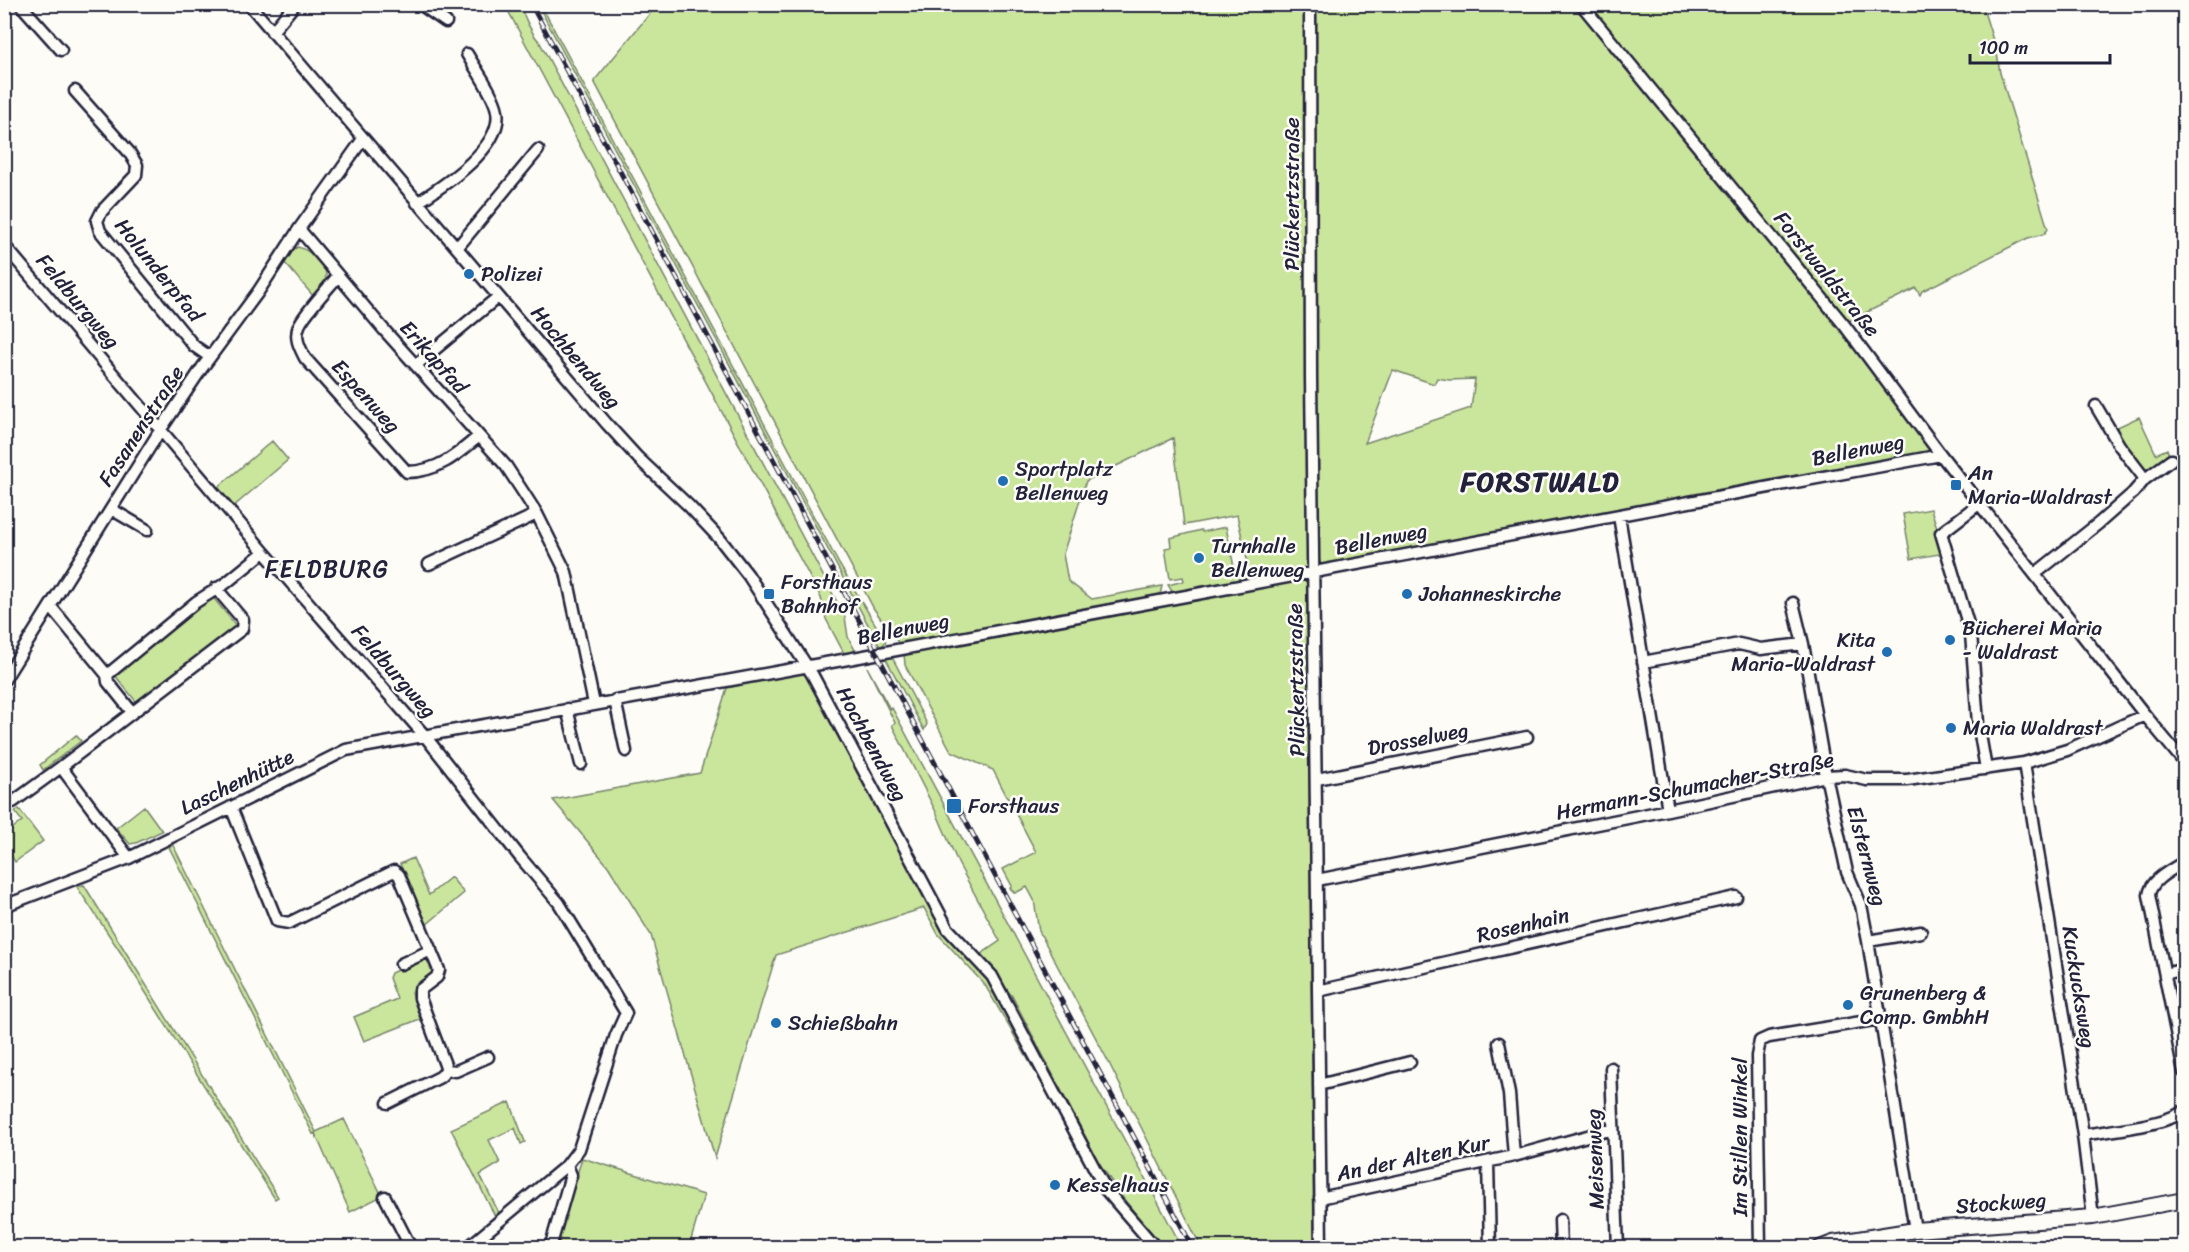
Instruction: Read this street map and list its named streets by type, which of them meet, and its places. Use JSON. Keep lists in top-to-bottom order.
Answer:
{
  "streets": {
    "street": [
      "Plückertzstraße",
      "Holunderpfad",
      "Forstwaldstraße",
      "Feldburgweg",
      "Erikapfad",
      "Hochbendweg",
      "Espenweg",
      "Fasanenstraße",
      "Bellenweg",
      "Drosselweg",
      "Laschenhütte",
      "Hermann-Schumacher-Straße",
      "Elsternweg",
      "Rosenhain",
      "Kuckucksweg",
      "Im Stillen Winkel",
      "An der Alten Kur",
      "Meisenweg",
      "Stockweg"
    ]
  },
  "crossings": [
    ["Plückertzstraße", "Bellenweg"],
    ["Plückertzstraße", "Drosselweg"],
    ["Plückertzstraße", "Hermann-Schumacher-Straße"],
    ["Plückertzstraße", "Rosenhain"],
    ["Plückertzstraße", "An der Alten Kur"],
    ["Holunderpfad", "Erikapfad"],
    ["Holunderpfad", "Hochbendweg"],
    ["Holunderpfad", "Fasanenstraße"],
    ["Forstwaldstraße", "Bellenweg"],
    ["Forstwaldstraße", "Hermann-Schumacher-Straße"],
    ["Feldburgweg", "Fasanenstraße"],
    ["Feldburgweg", "Laschenhütte"],
    ["Erikapfad", "Espenweg"],
    ["Erikapfad", "Bellenweg"],
    ["Hochbendweg", "Bellenweg"],
    ["Bellenweg", "Laschenhütte"],
    ["Hermann-Schumacher-Straße", "Elsternweg"],
    ["Hermann-Schumacher-Straße", "Kuckucksweg"],
    ["Elsternweg", "Im Stillen Winkel"],
    ["Elsternweg", "Stockweg"],
    ["Kuckucksweg", "Stockweg"],
    ["An der Alten Kur", "Meisenweg"]
  ],
  "districts": ["FORSTWALD", "FELDBURG"],
  "places": {
    "other": [
      "Polizei",
      "Sportplatz Bellenweg",
      "Turnhalle Bellenweg",
      "Johanneskirche",
      "Bücherei Maria - Waldrast",
      "Kita Maria-Waldrast",
      "Maria Waldrast",
      "Grunenberg & Comp. GmbhH",
      "Schießbahn",
      "Kesselhaus"
    ],
    "transit": ["An Maria-Waldrast", "Forsthaus Bahnhof", "Forsthaus"]
  },
  "scale_bar": "100 m"
}
